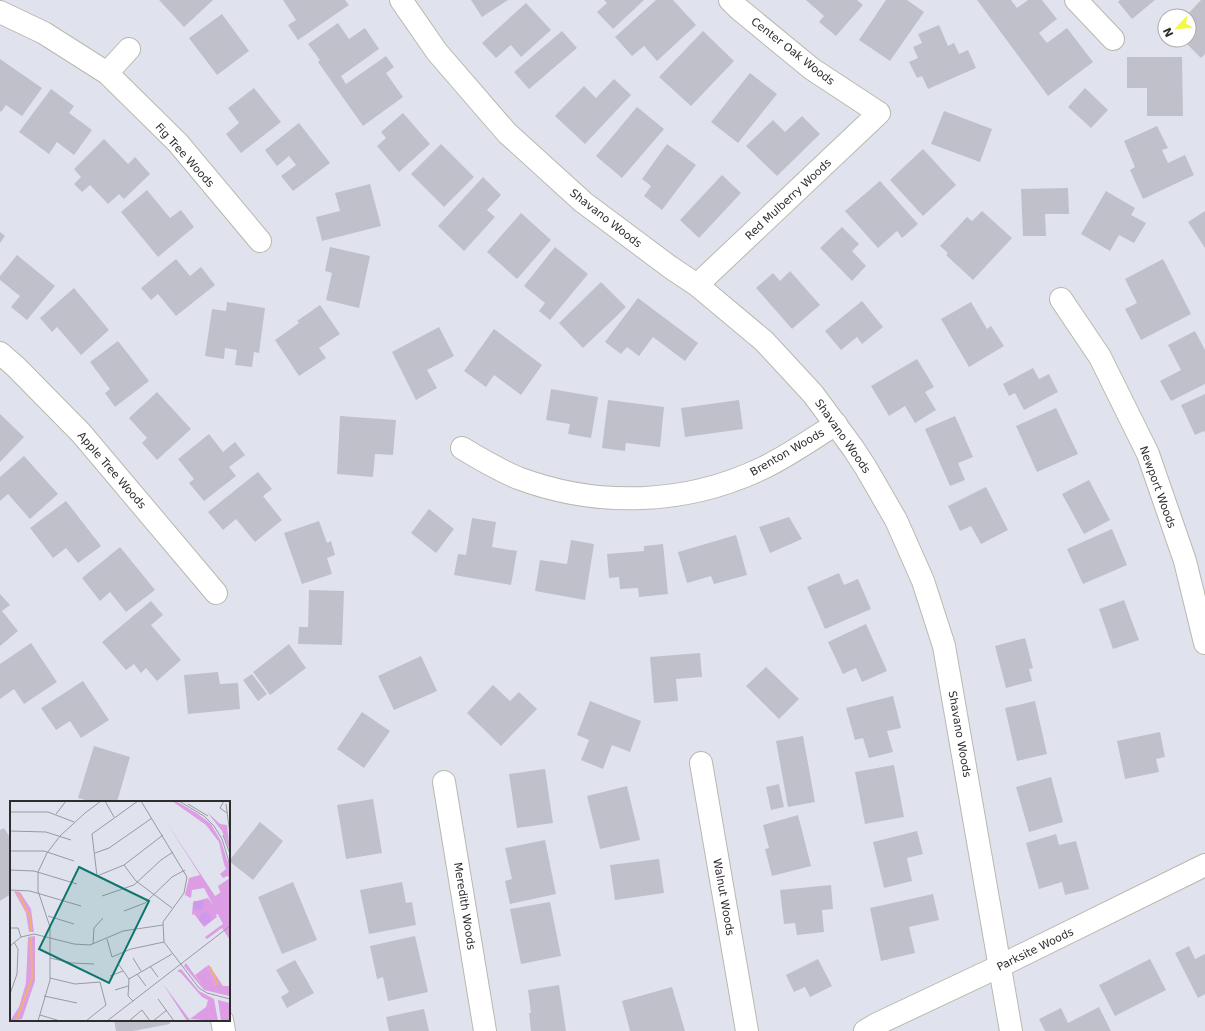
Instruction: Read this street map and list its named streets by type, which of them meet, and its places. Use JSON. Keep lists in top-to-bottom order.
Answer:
{
  "streets": {
    "street": [
      "Center Oak Woods",
      "Fig Tree Woods",
      "Red Mulberry Woods",
      "Shavano Woods",
      "Brenton Woods",
      "Apple Tree Woods",
      "Newport Woods",
      "Walnut Woods",
      "Meredith Woods",
      "Parksite Woods"
    ]
  },
  "crossings": [
    ["Center Oak Woods", "Red Mulberry Woods"],
    ["Red Mulberry Woods", "Shavano Woods"],
    ["Shavano Woods", "Brenton Woods"],
    ["Shavano Woods", "Parksite Woods"]
  ],
  "north": "bottom left"
}
